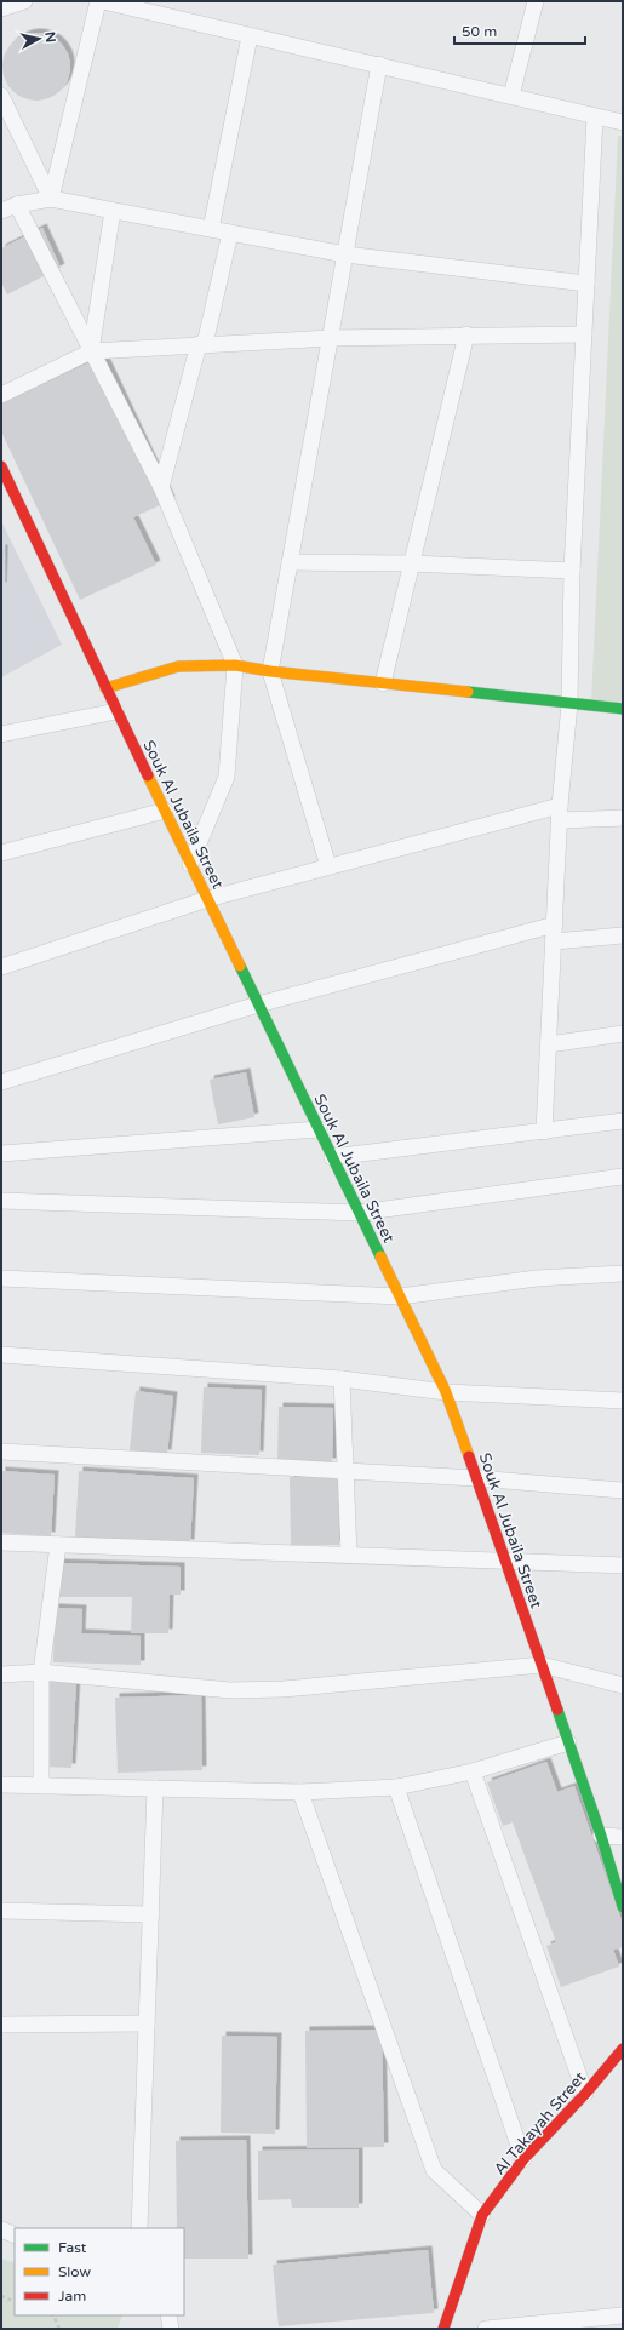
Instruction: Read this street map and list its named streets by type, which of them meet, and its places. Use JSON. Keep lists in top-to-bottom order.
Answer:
{
  "streets": {
    "street": ["Souk Al Jubaila Street", "Al Takayah Street"]
  },
  "legend": ["Fast", "Slow", "Jam"],
  "scale_bar": "50 m",
  "north": "right"
}
